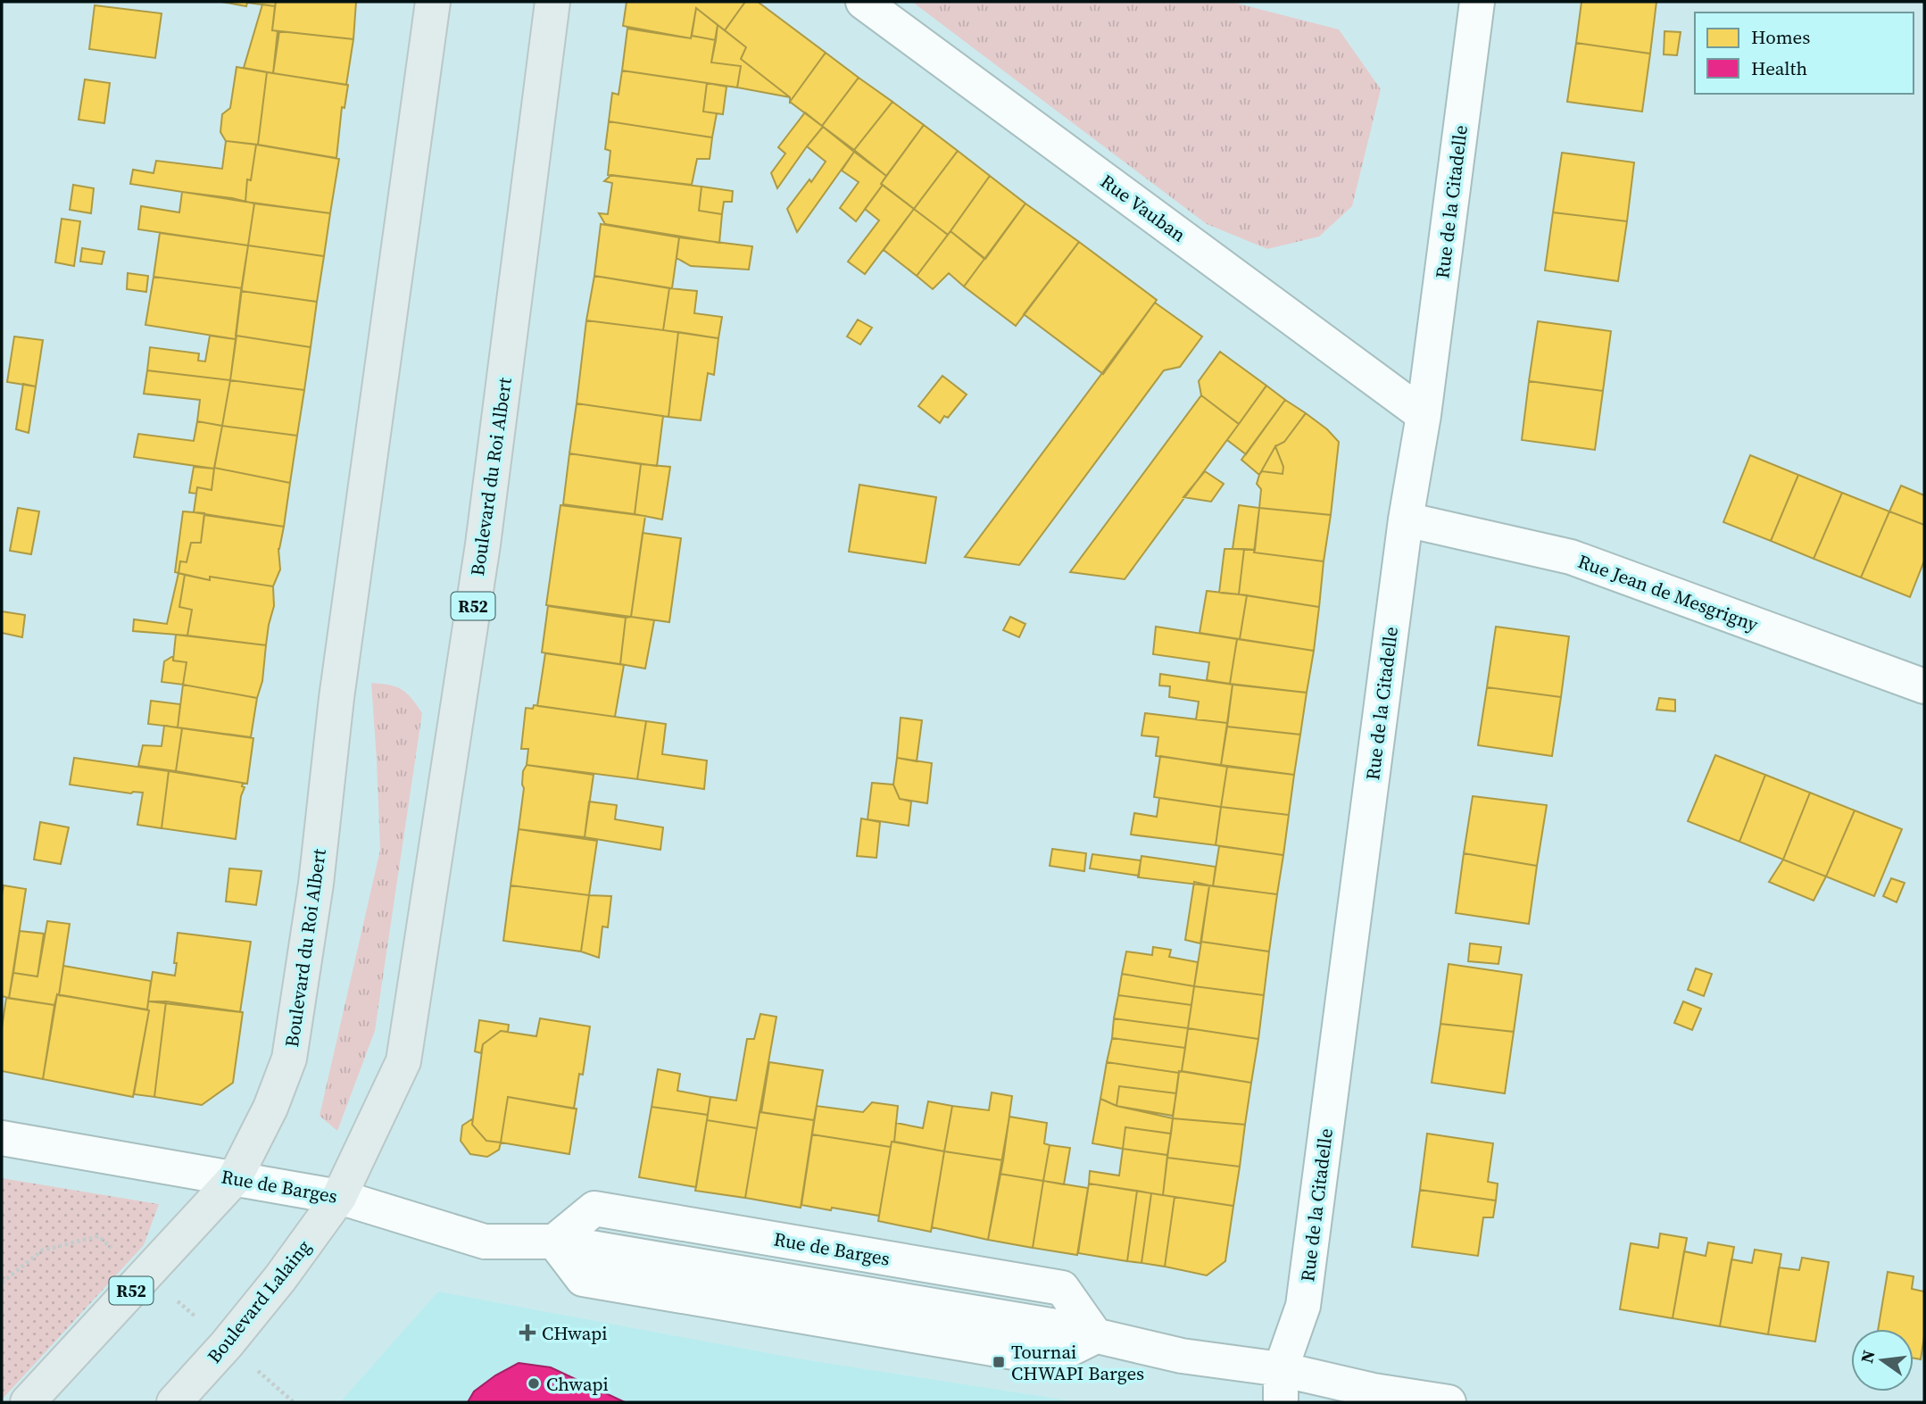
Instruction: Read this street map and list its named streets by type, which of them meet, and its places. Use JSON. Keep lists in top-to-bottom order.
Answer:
{
  "streets": {
    "main road": ["Boulevard du Roi Albert", "R52", "Boulevard Lalaing"],
    "street": [
      "Rue de la Citadelle",
      "Rue Vauban",
      "Rue Jean de Mesgrigny",
      "Rue de Barges"
    ]
  },
  "crossings": [
    ["Rue de la Citadelle", "Rue Vauban"],
    ["Rue de la Citadelle", "Rue Jean de Mesgrigny"],
    ["Boulevard du Roi Albert", "R52"],
    ["Boulevard du Roi Albert", "Rue de Barges"],
    ["Boulevard du Roi Albert", "Boulevard Lalaing"],
    ["R52", "Rue de Barges"],
    ["Rue de Barges", "Boulevard Lalaing"]
  ],
  "places": {
    "health": ["CHwapi"],
    "transit": ["Tournai CHWAPI Barges"],
    "other": ["Chwapi"]
  },
  "legend": ["Homes", "Health"],
  "north": "left"
}
